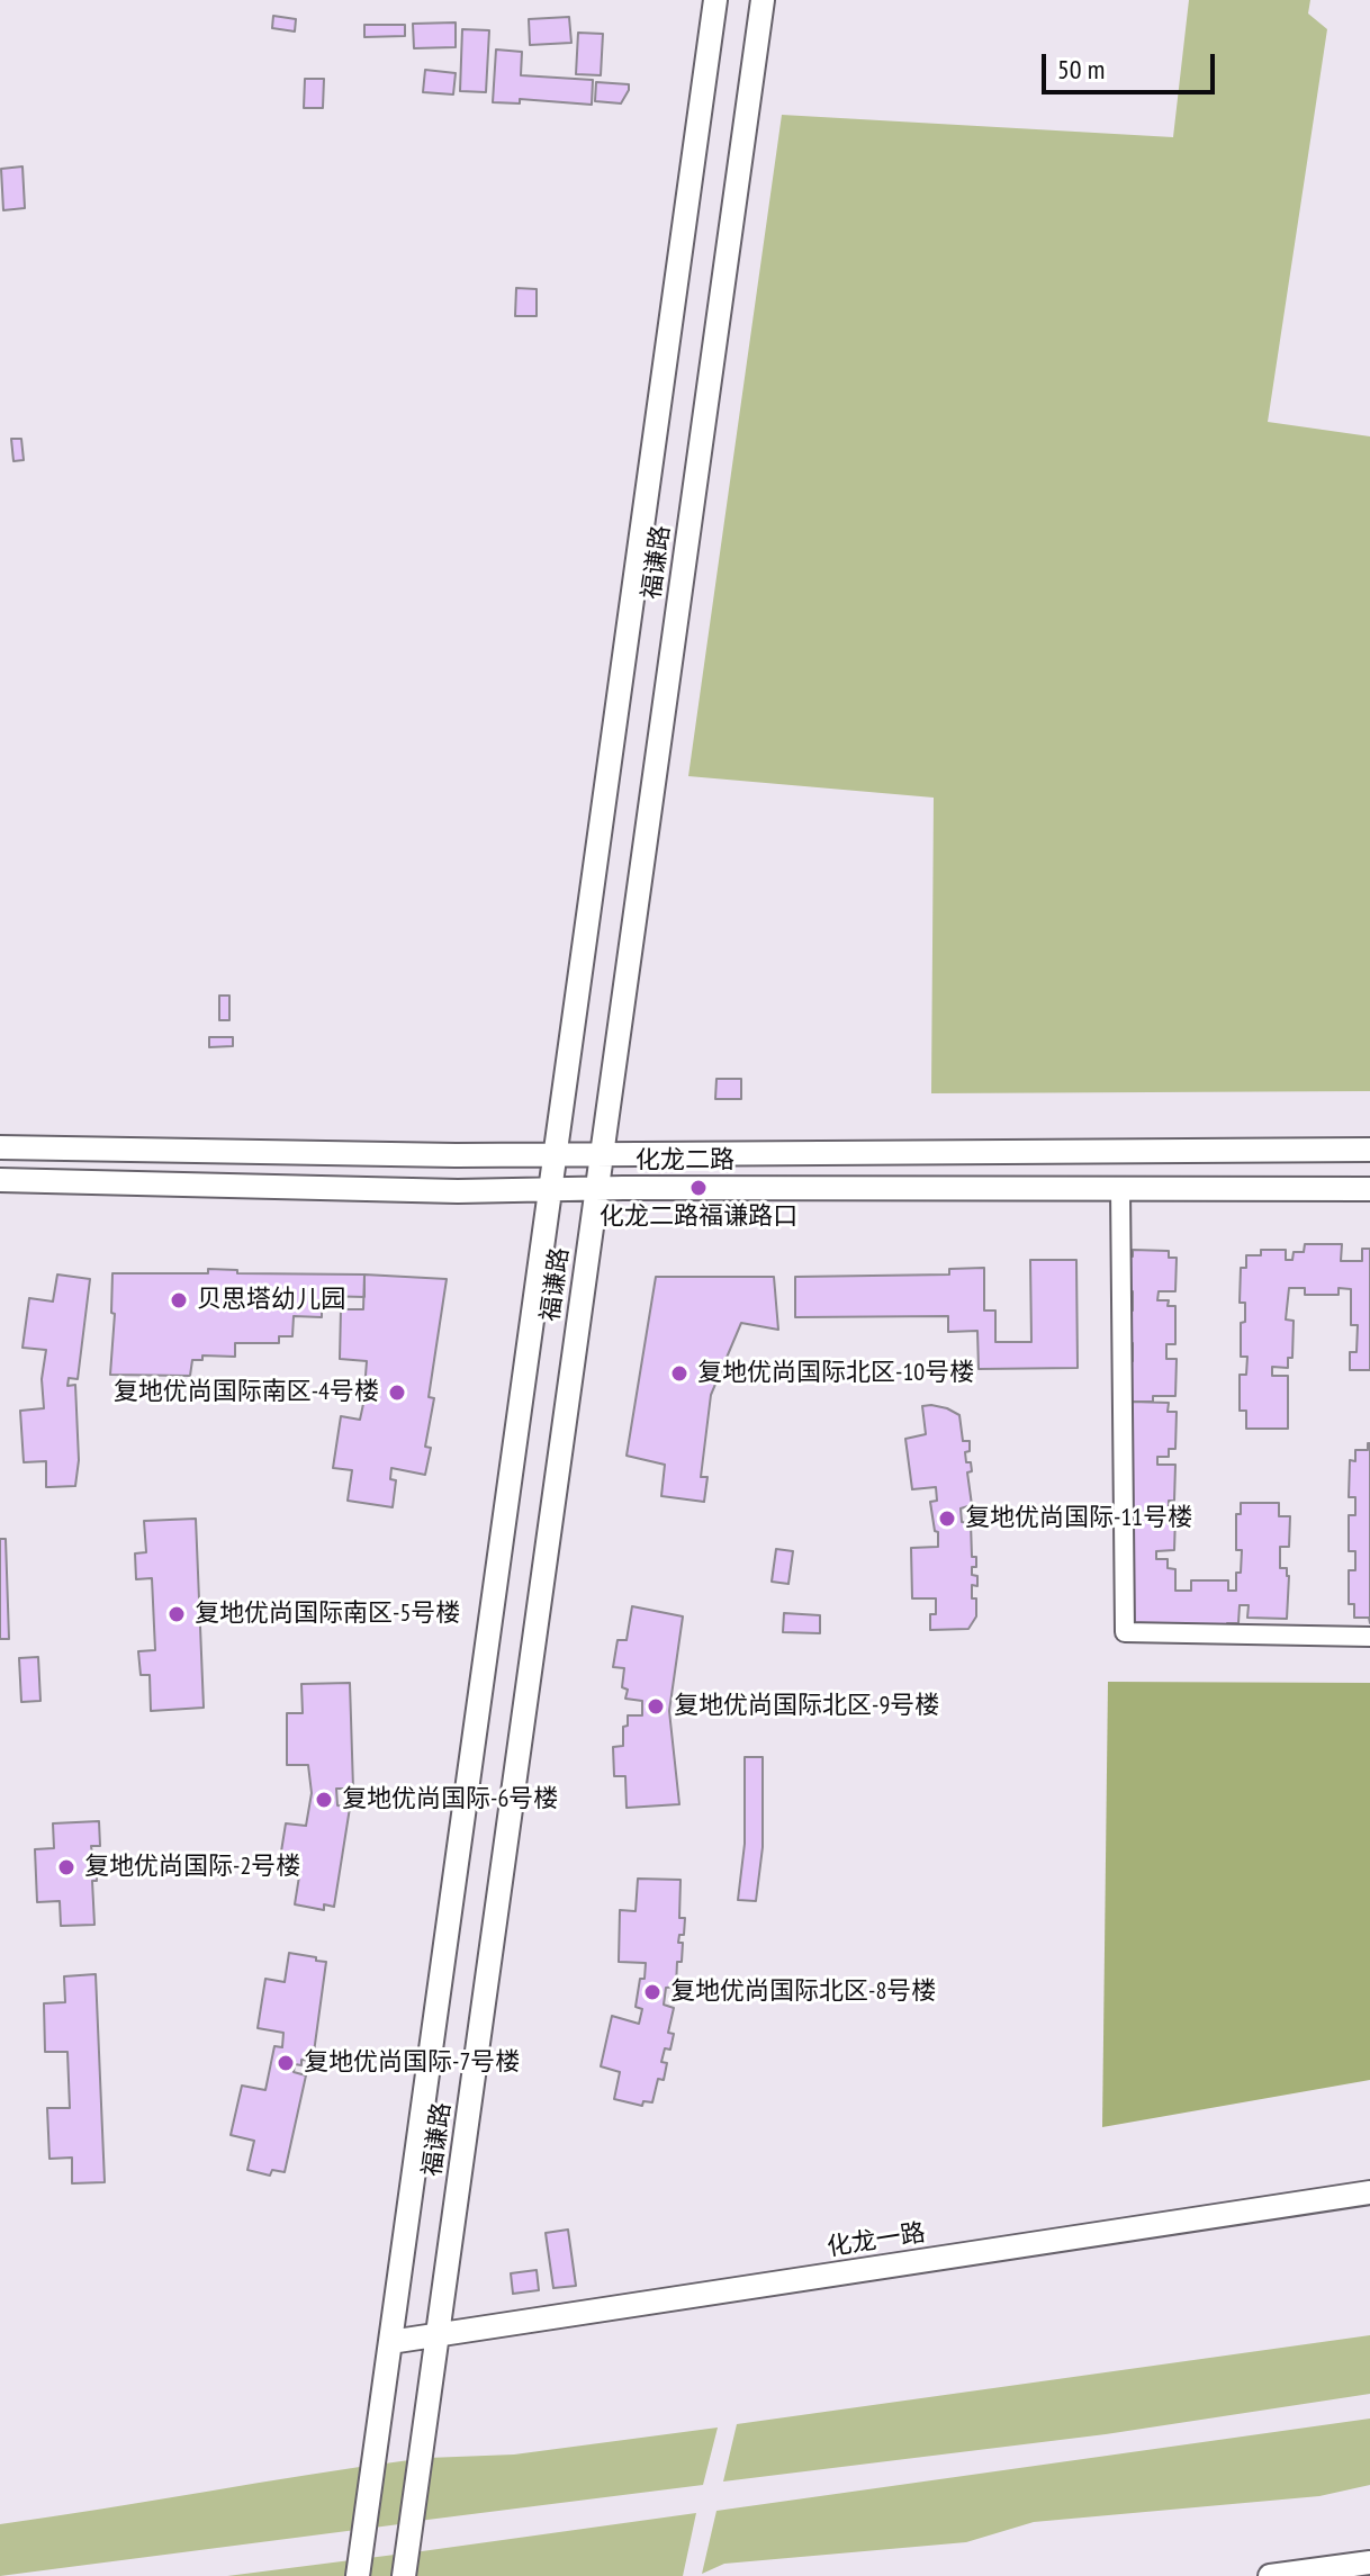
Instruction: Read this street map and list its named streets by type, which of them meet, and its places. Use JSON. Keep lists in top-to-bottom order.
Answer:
{
  "streets": {
    "street": ["福谦路", "化龙二路", "化龙一路"]
  },
  "crossings": [
    ["福谦路", "化龙二路"],
    ["福谦路", "化龙一路"]
  ],
  "places": [
    "化龙二路福谦路口",
    "贝思塔幼儿园",
    "复地优尚国际北区-10号楼",
    "复地优尚国际南区-4号楼",
    "复地优尚国际-11号楼",
    "复地优尚国际南区-5号楼",
    "复地优尚国际北区-9号楼",
    "复地优尚国际-6号楼",
    "复地优尚国际-2号楼",
    "复地优尚国际北区-8号楼",
    "复地优尚国际-7号楼"
  ],
  "scale_bar": "50 m"
}
